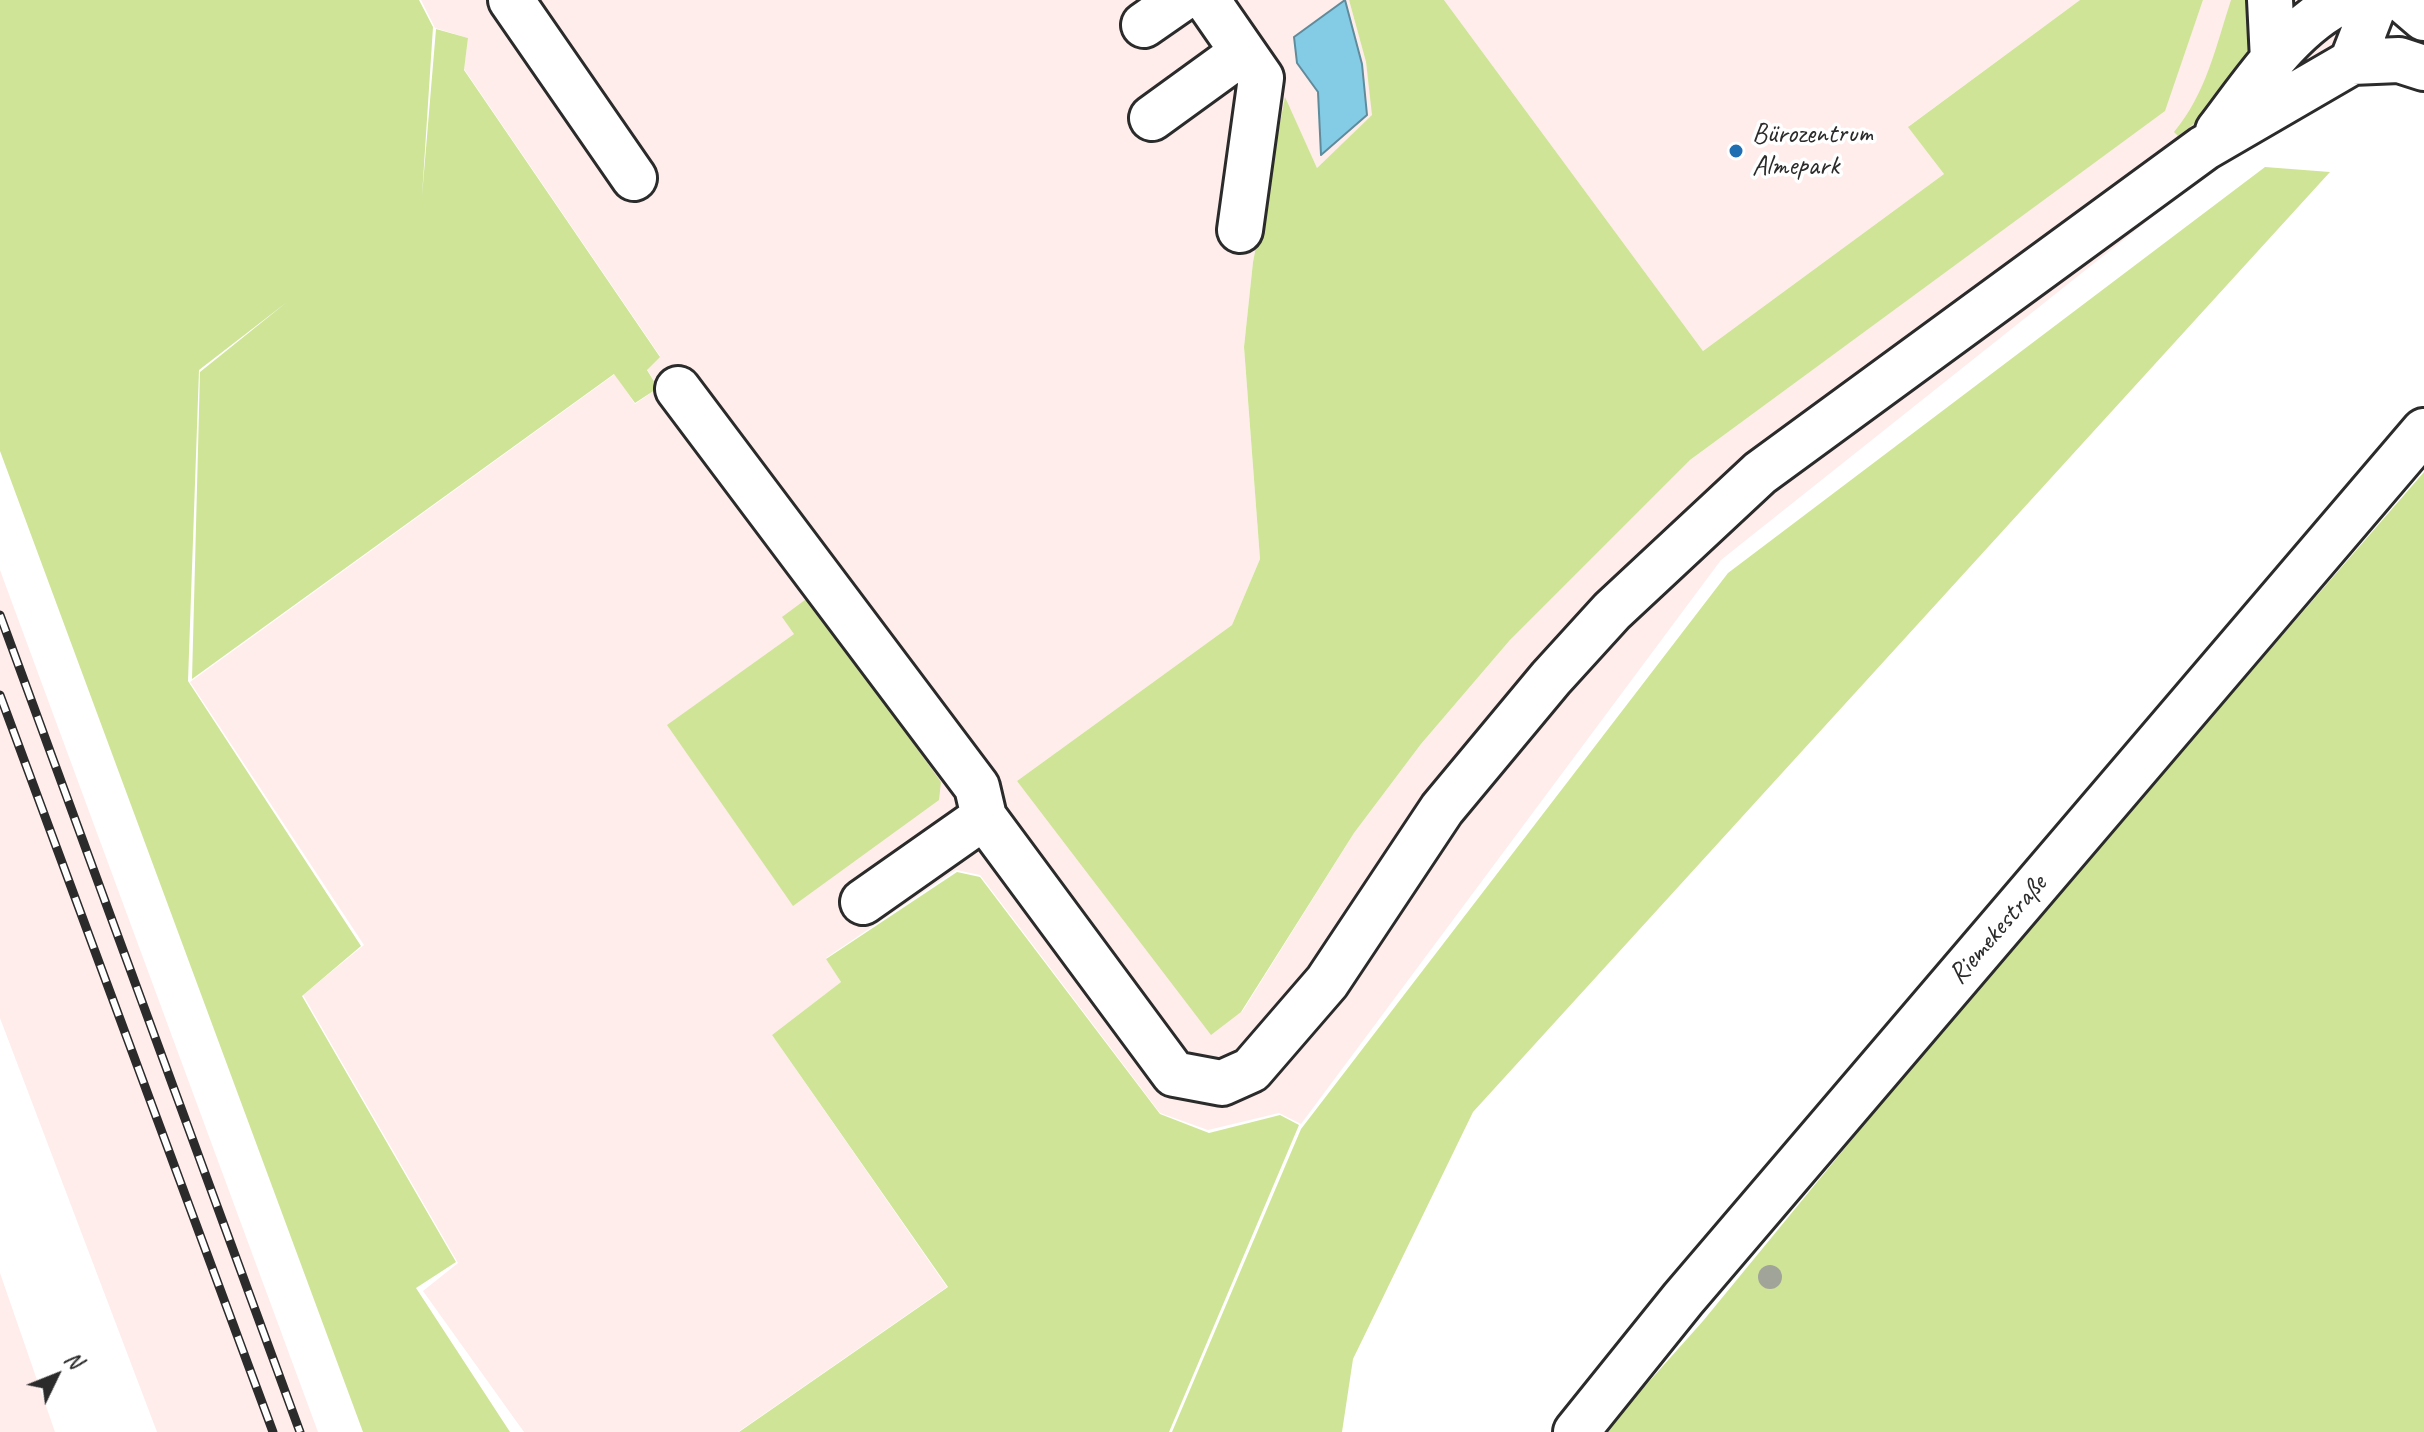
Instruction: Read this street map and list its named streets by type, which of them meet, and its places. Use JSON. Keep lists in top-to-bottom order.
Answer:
{
  "streets": {
    "street": ["Riemekestraße"]
  },
  "places": ["Bürozentrum Almepark"],
  "north": "top right"
}
